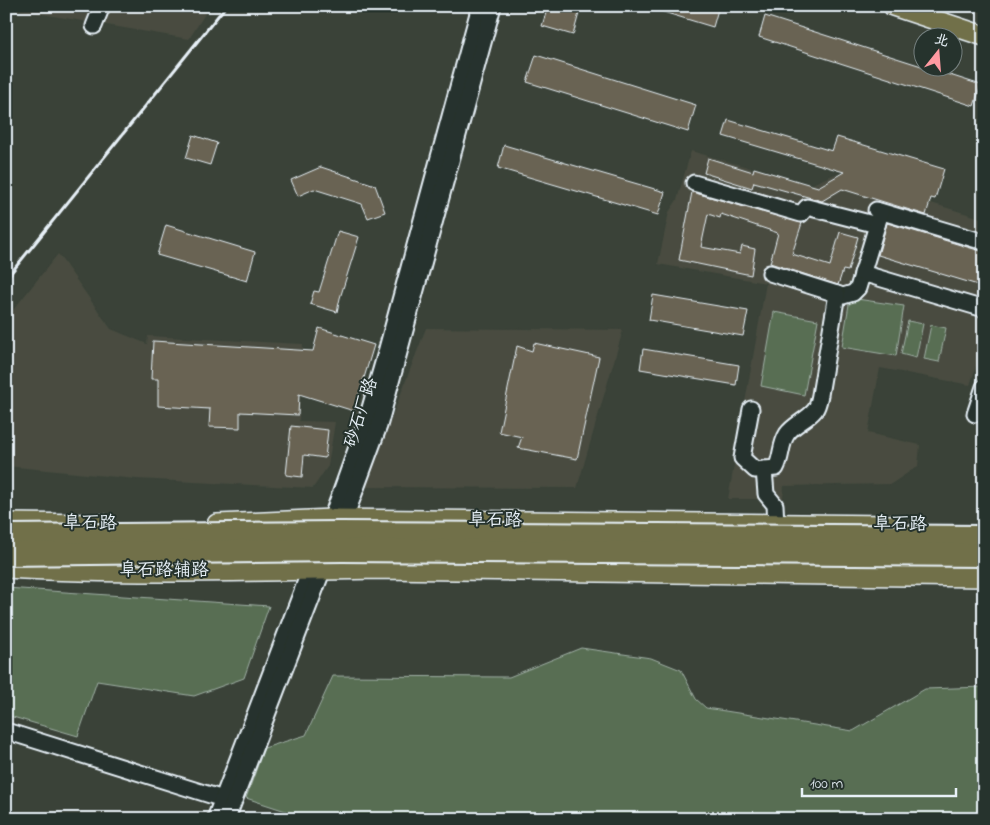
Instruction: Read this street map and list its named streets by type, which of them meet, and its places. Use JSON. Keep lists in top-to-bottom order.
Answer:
{
  "streets": {
    "highway": ["阜石路"],
    "main road": ["阜石路辅路"],
    "street": ["砂石厂路"]
  },
  "crossings": [
    ["砂石厂路", "阜石路"],
    ["砂石厂路", "阜石路辅路"]
  ],
  "scale_bar": "100 m",
  "north": "top"
}
